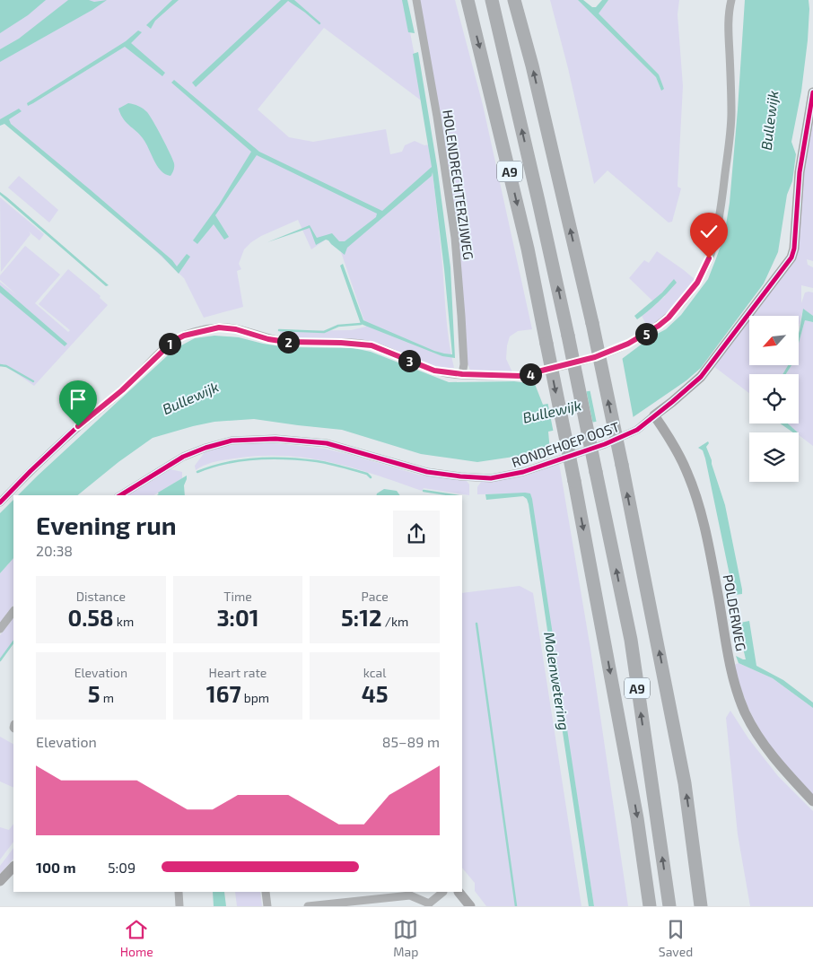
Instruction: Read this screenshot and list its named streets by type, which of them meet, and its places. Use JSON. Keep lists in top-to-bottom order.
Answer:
{
  "streets": {
    "highway": ["A9"],
    "street": ["HOLENDRECHTERZIJWEG", "RONDEHOEP OOST", "POLDERWEG"]
  },
  "crossings": [
    ["RONDEHOEP OOST", "POLDERWEG"]
  ],
  "water": ["Bullewijk", "Molenwetering"],
  "north": "bottom left",
  "page": {
    "pins": [
      "5",
      "2",
      "1",
      "3",
      "4"
    ],
    "heading": ["Evening run", "20:38"],
    "stats": [
      ["Distance", "0.58 km"],
      ["Time", "3:01"],
      ["Pace", "5:12 /km"],
      ["Elevation", "5 m"],
      ["Heart rate", "167 bpm"],
      ["kcal", "45"]
    ],
    "chart": ["Elevation", "85–89 m"],
    "list": [
      {
        "name": "100 m",
        "note": "5:09"
      }
    ],
    "tabs": ["Home", "Map", "Saved"]
  }
}
